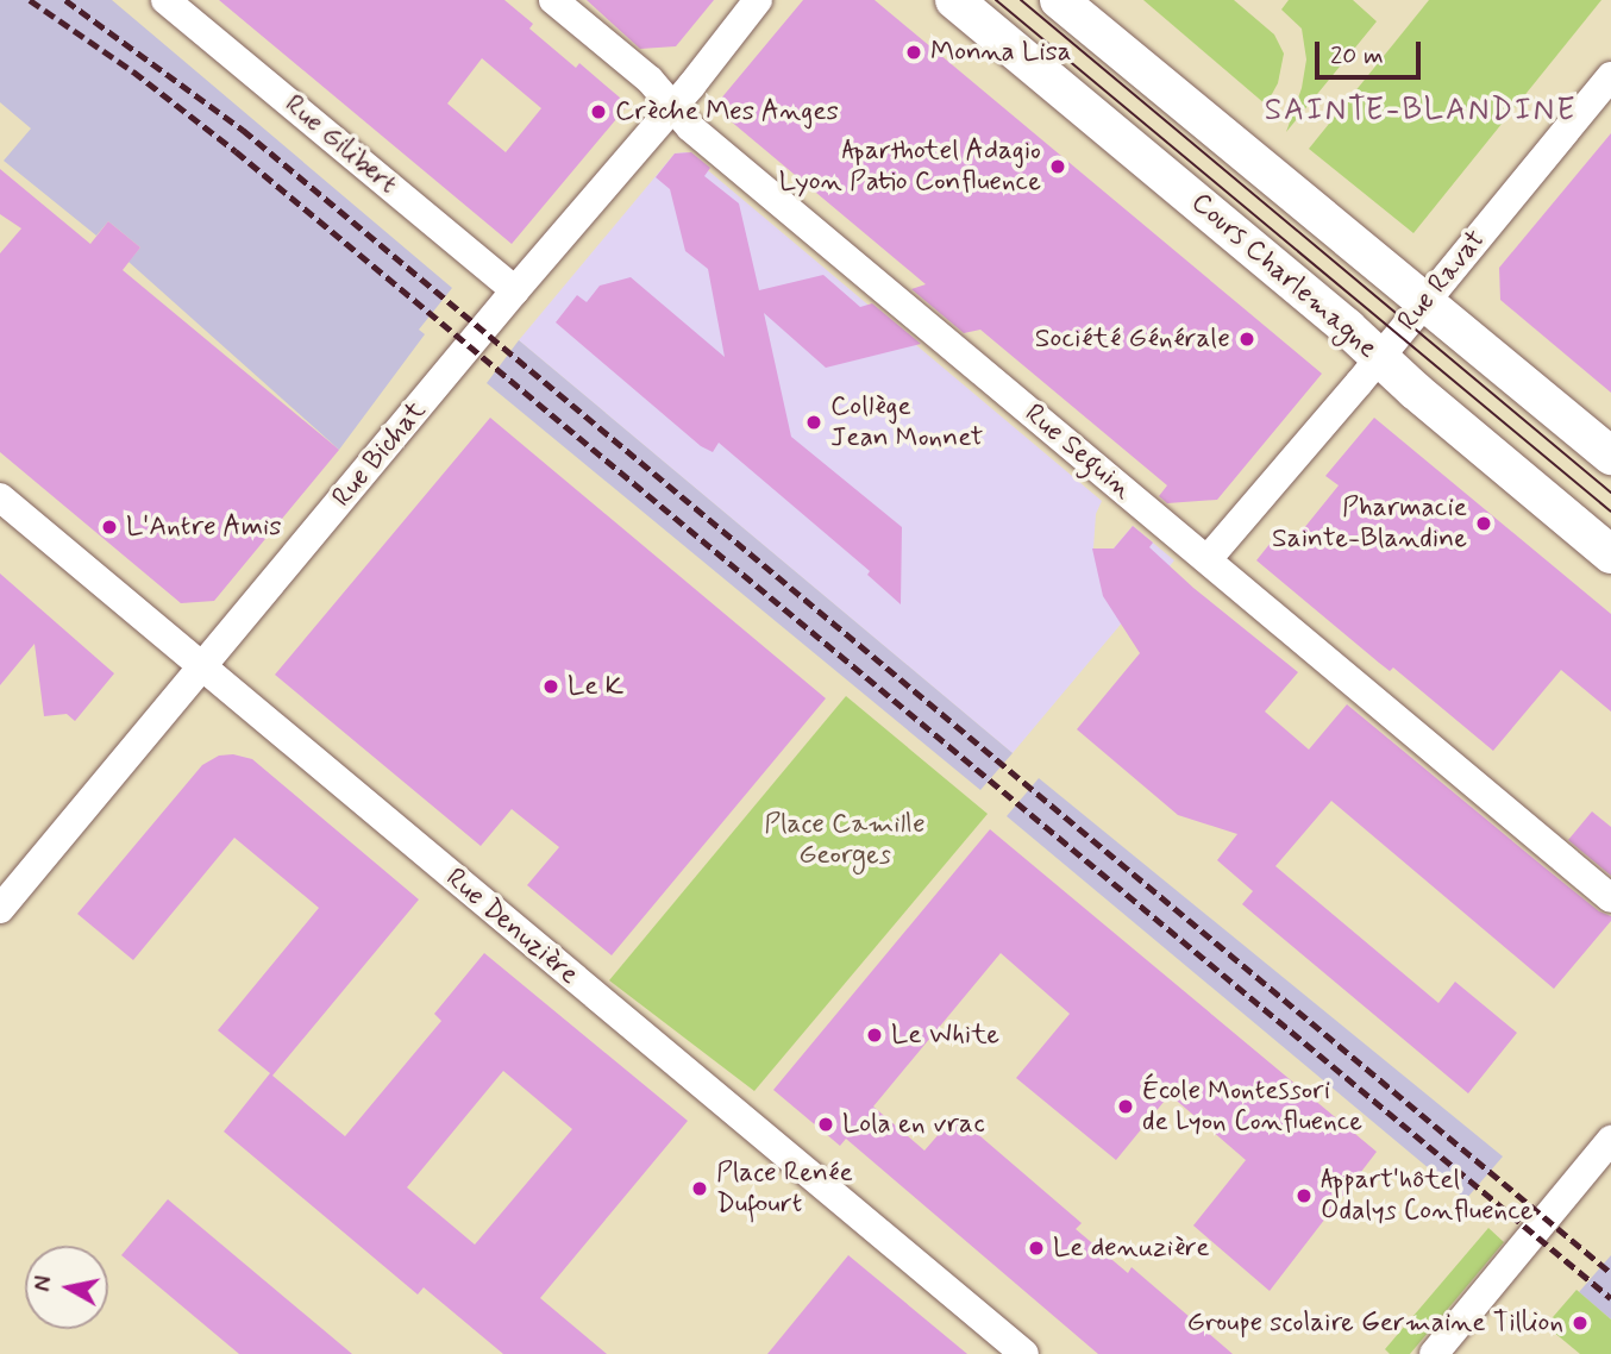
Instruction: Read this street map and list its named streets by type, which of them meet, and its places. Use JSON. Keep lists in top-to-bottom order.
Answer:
{
  "streets": {
    "street": [
      "Rue Gilibert",
      "Cours Charlemagne",
      "Rue Ravat",
      "Rue Seguin",
      "Rue Bichat",
      "Rue Denuzière"
    ]
  },
  "crossings": [
    ["Rue Gilibert", "Rue Bichat"],
    ["Cours Charlemagne", "Rue Ravat"],
    ["Rue Ravat", "Rue Seguin"],
    ["Rue Seguin", "Rue Bichat"],
    ["Rue Bichat", "Rue Denuzière"]
  ],
  "districts": ["SAINTE-BLANDINE"],
  "parks": ["Place Camille Georges"],
  "places": [
    "Monna Lisa",
    "Crèche Mes Anges",
    "Aparthotel Adagio Lyon Patio Confluence",
    "Société Générale",
    "Collège Jean Monnet",
    "Pharmacie Sainte-Blandine",
    "L'Antre Amis",
    "Le K",
    "Le White",
    "École Montessori de Lyon Confluence",
    "Lola en vrac",
    "Place Renée Dufourt",
    "Appart'hôtel Odalys Confluence",
    "Le denuzière",
    "Groupe scolaire Germaine Tillion"
  ],
  "scale_bar": "20 m",
  "north": "left"
}
